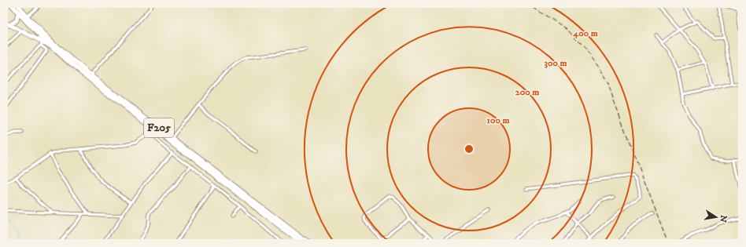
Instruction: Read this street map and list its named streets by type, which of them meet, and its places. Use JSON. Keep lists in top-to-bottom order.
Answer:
{
  "streets": {
    "main road": ["F205"]
  },
  "north": "right",
  "rings": [
    "400 m",
    "300 m",
    "200 m",
    "100 m"
  ]
}
